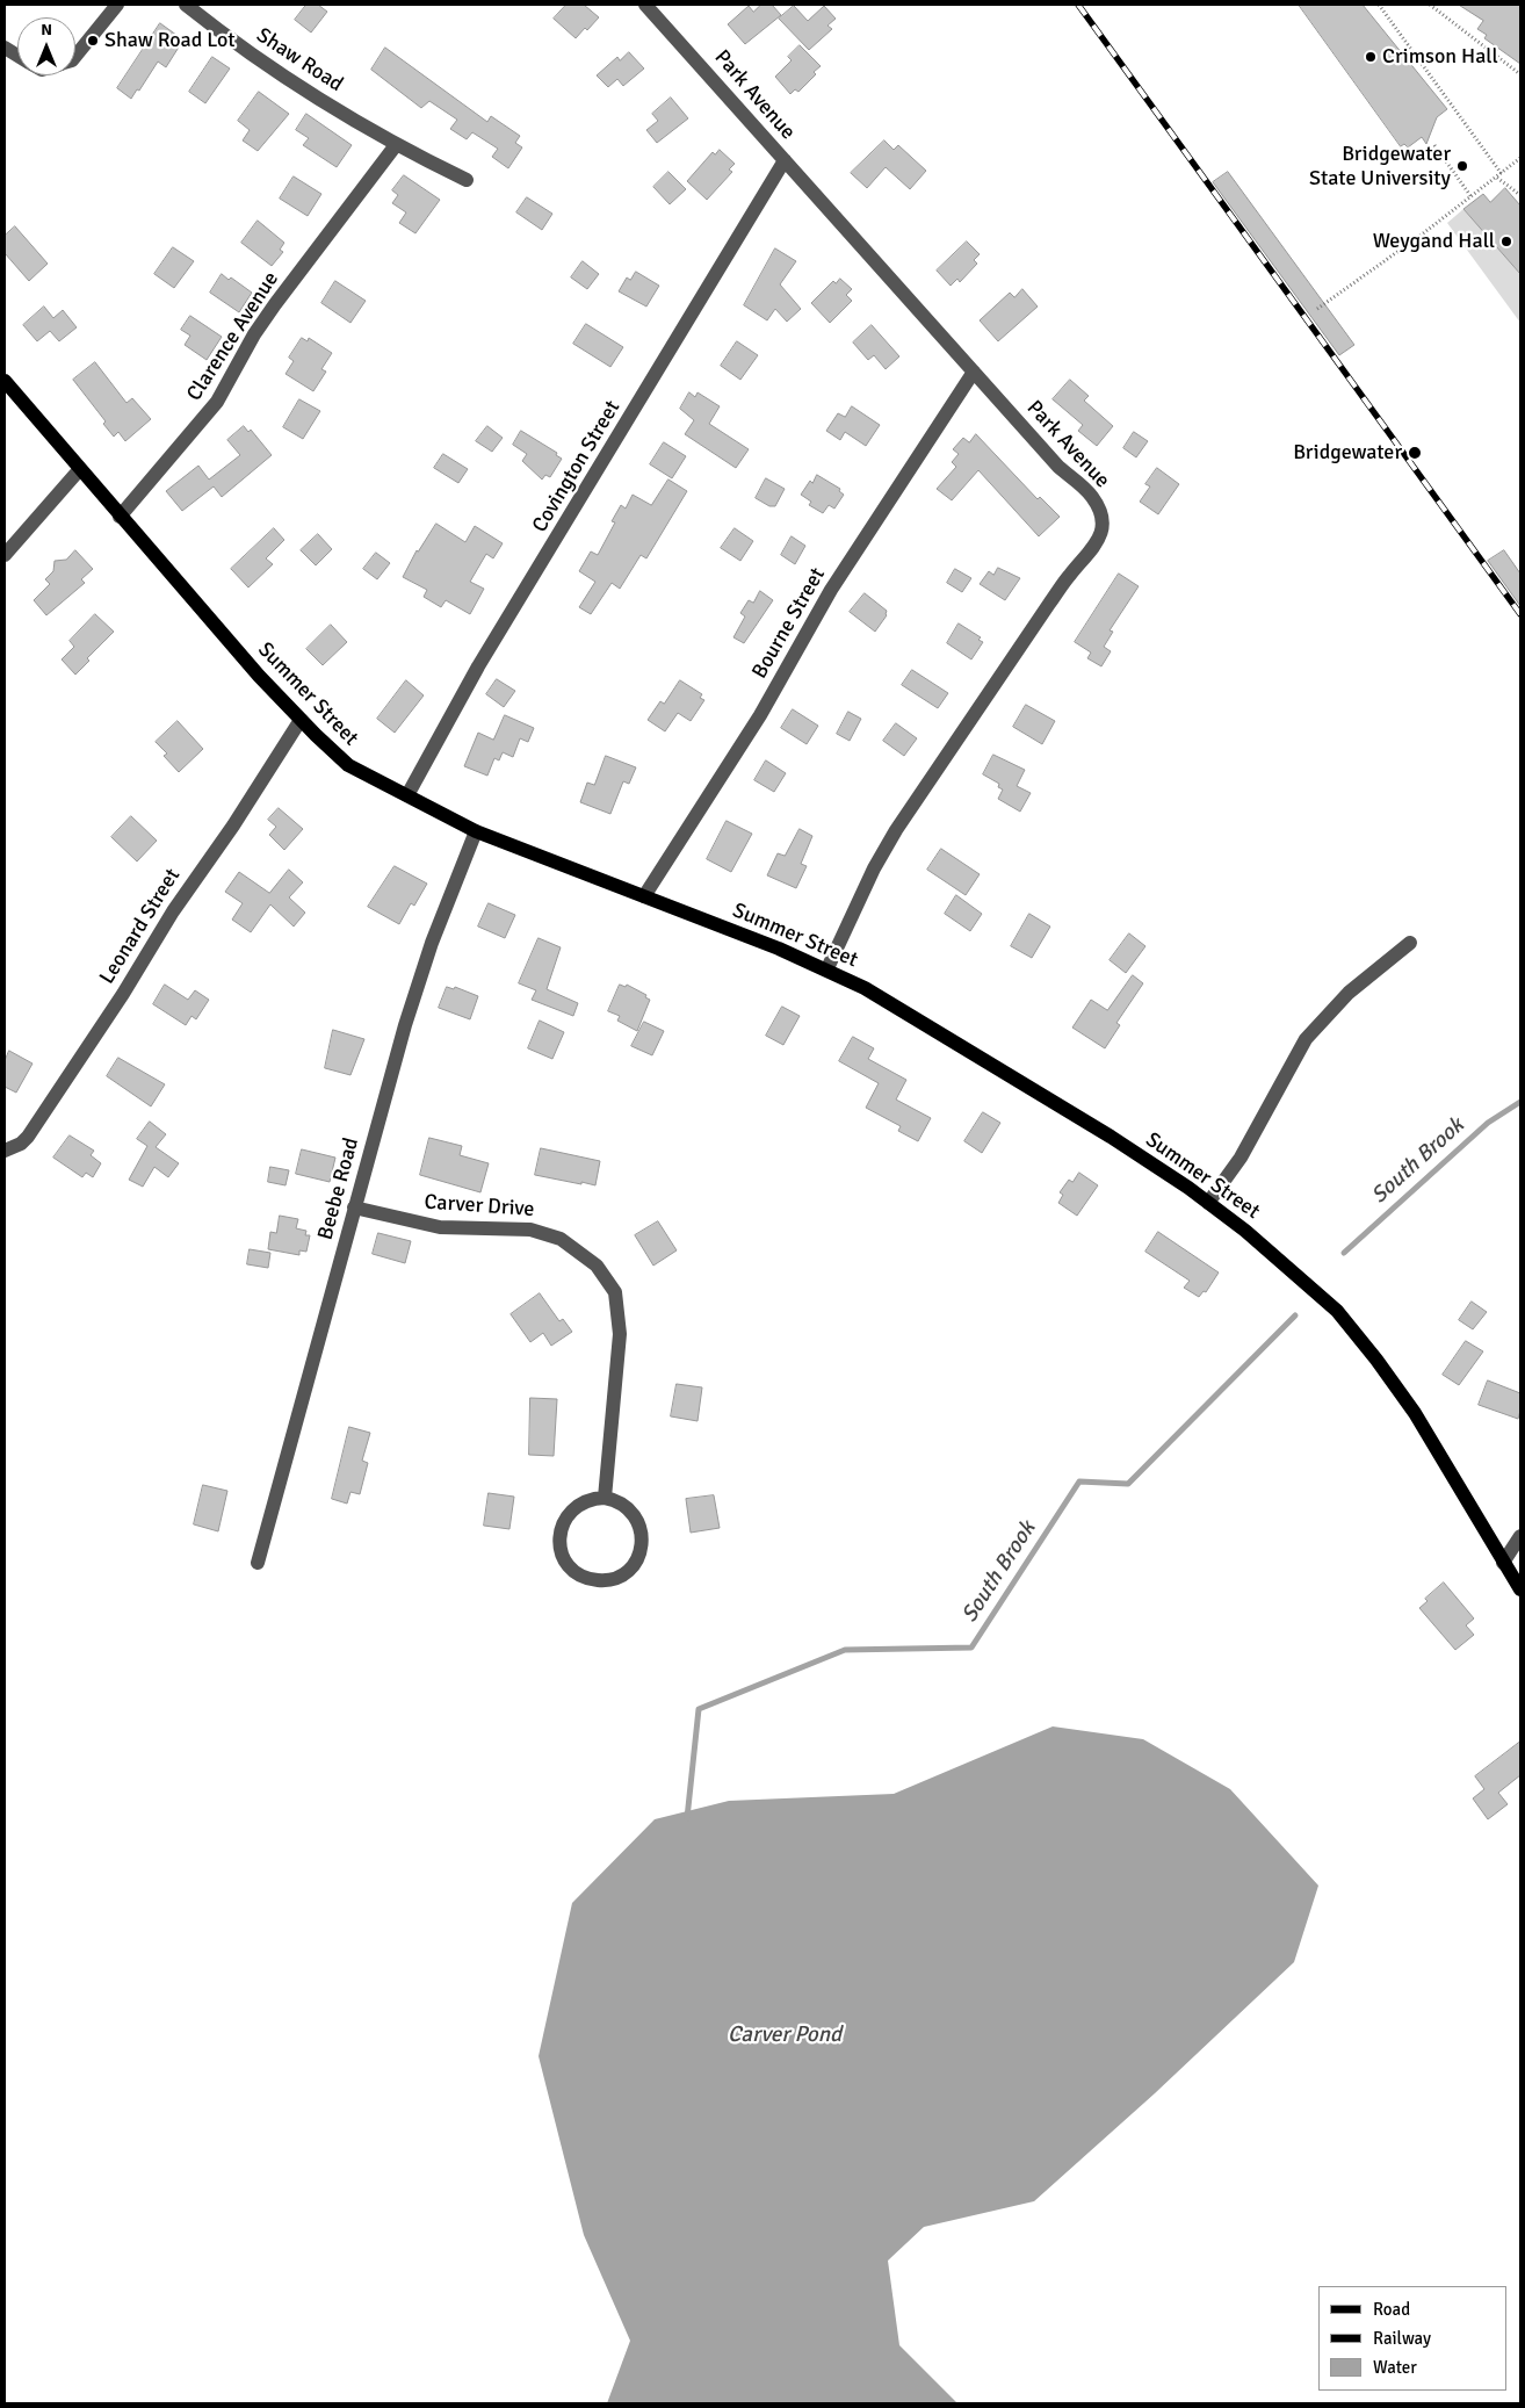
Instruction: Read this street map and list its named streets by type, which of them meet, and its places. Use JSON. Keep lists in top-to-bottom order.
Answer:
{
  "streets": {
    "main road": ["Summer Street"],
    "street": [
      "Shaw Road",
      "Park Avenue",
      "Clarence Avenue",
      "Covington Street",
      "Bourne Street",
      "Leonard Street",
      "Beebe Road",
      "Carver Drive"
    ]
  },
  "crossings": [
    ["Shaw Road", "Clarence Avenue"],
    ["Park Avenue", "Covington Street"],
    ["Park Avenue", "Bourne Street"],
    ["Park Avenue", "Summer Street"],
    ["Clarence Avenue", "Summer Street"],
    ["Covington Street", "Summer Street"],
    ["Bourne Street", "Summer Street"],
    ["Summer Street", "Leonard Street"],
    ["Summer Street", "Beebe Road"],
    ["Beebe Road", "Carver Drive"]
  ],
  "water": ["South Brook", "Carver Pond"],
  "places": [
    "Shaw Road Lot",
    "Crimson Hall",
    "Bridgewater State University",
    "Weygand Hall",
    "Bridgewater"
  ],
  "legend": ["Road", "Railway", "Water"],
  "north": "top"
}
